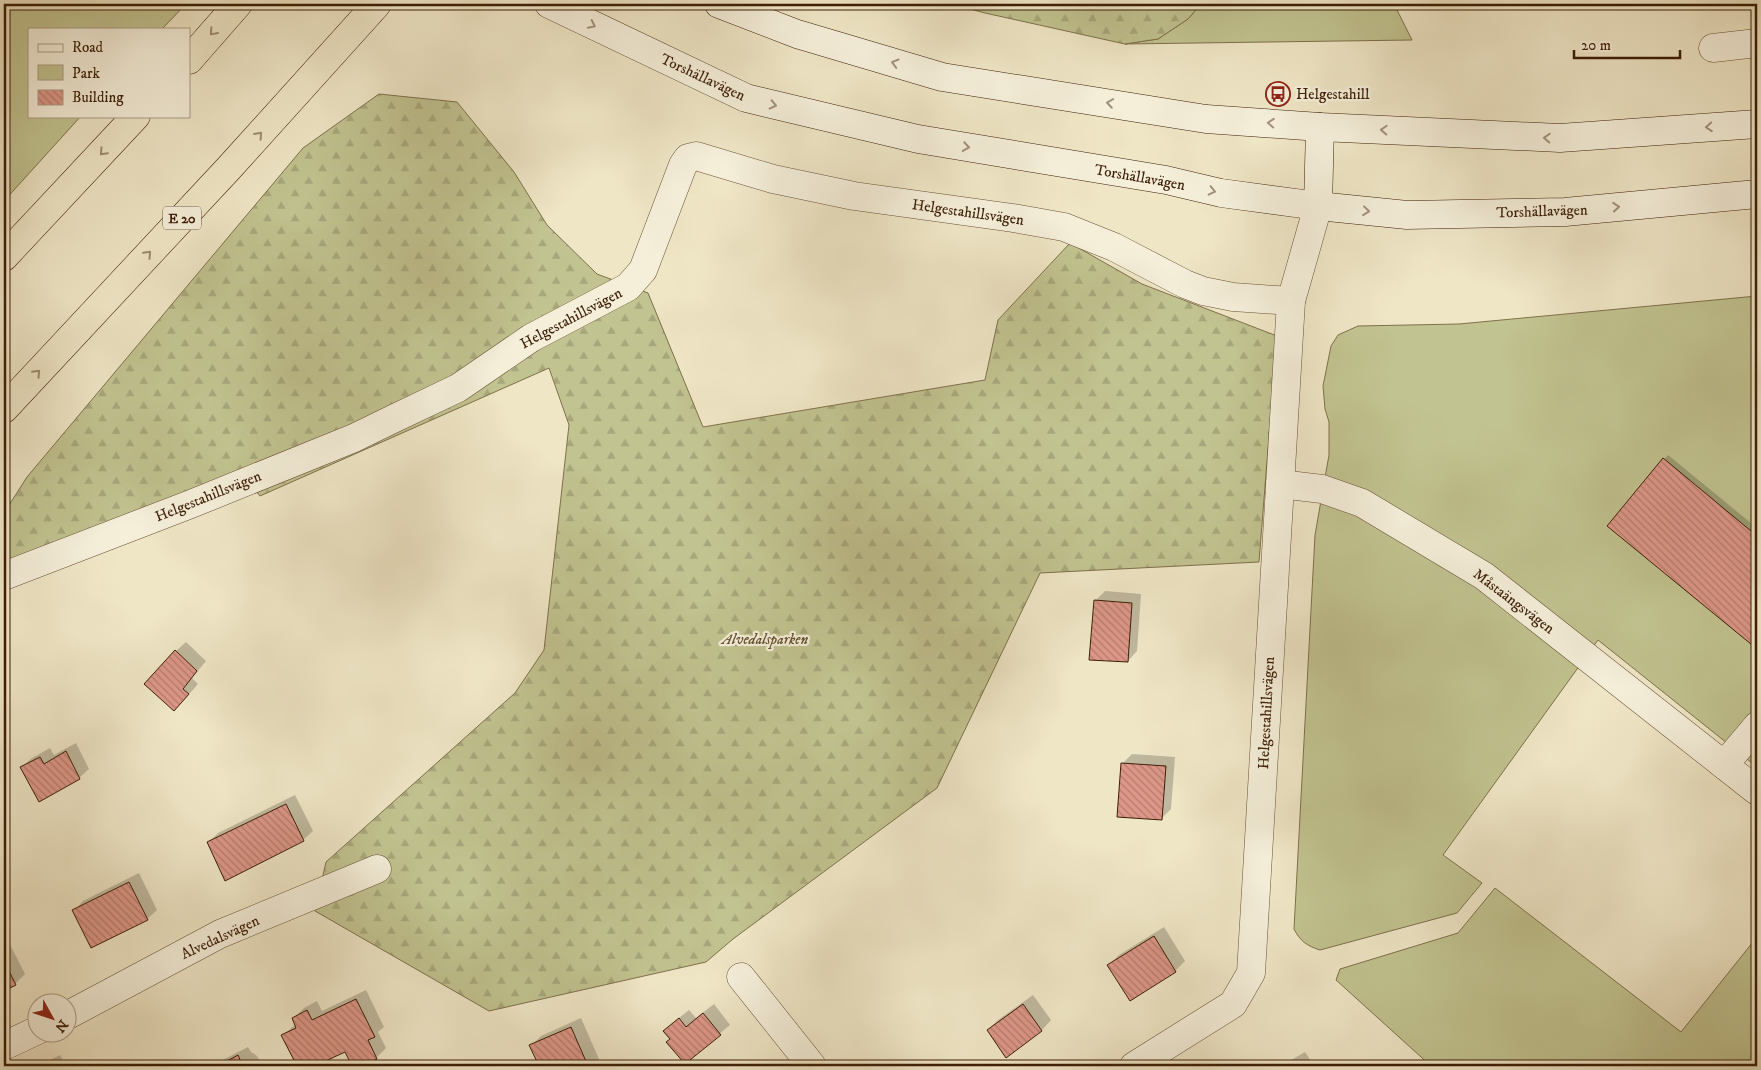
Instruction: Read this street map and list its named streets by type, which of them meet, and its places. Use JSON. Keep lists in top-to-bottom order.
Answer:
{
  "streets": {
    "highway": ["E 20"],
    "street": [
      "Torshällavägen",
      "Helgestahillsvägen",
      "Måstaängsvägen",
      "Alvedalsvägen"
    ]
  },
  "crossings": [
    ["Torshällavägen", "Helgestahillsvägen"],
    ["Helgestahillsvägen", "Måstaängsvägen"]
  ],
  "parks": ["Alvedalsparken"],
  "places": {
    "bus stop": ["Helgestahill"]
  },
  "legend": ["Road", "Park", "Building"],
  "scale_bar": "20 m",
  "north": "bottom right"
}
